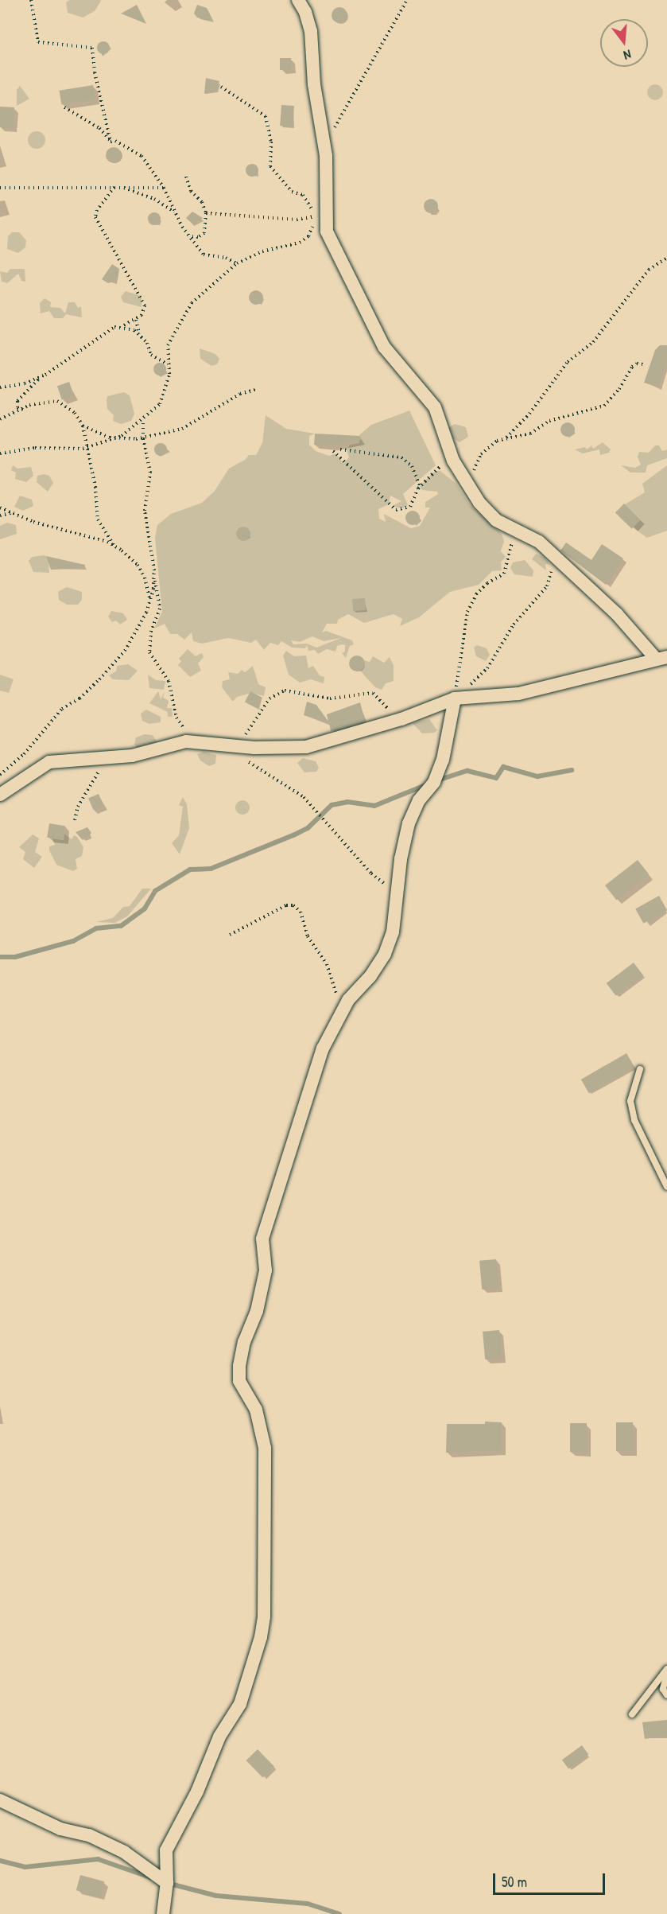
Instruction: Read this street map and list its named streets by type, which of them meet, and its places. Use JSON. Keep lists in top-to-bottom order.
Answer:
{
  "scale_bar": "50 m",
  "north": "bottom"
}
